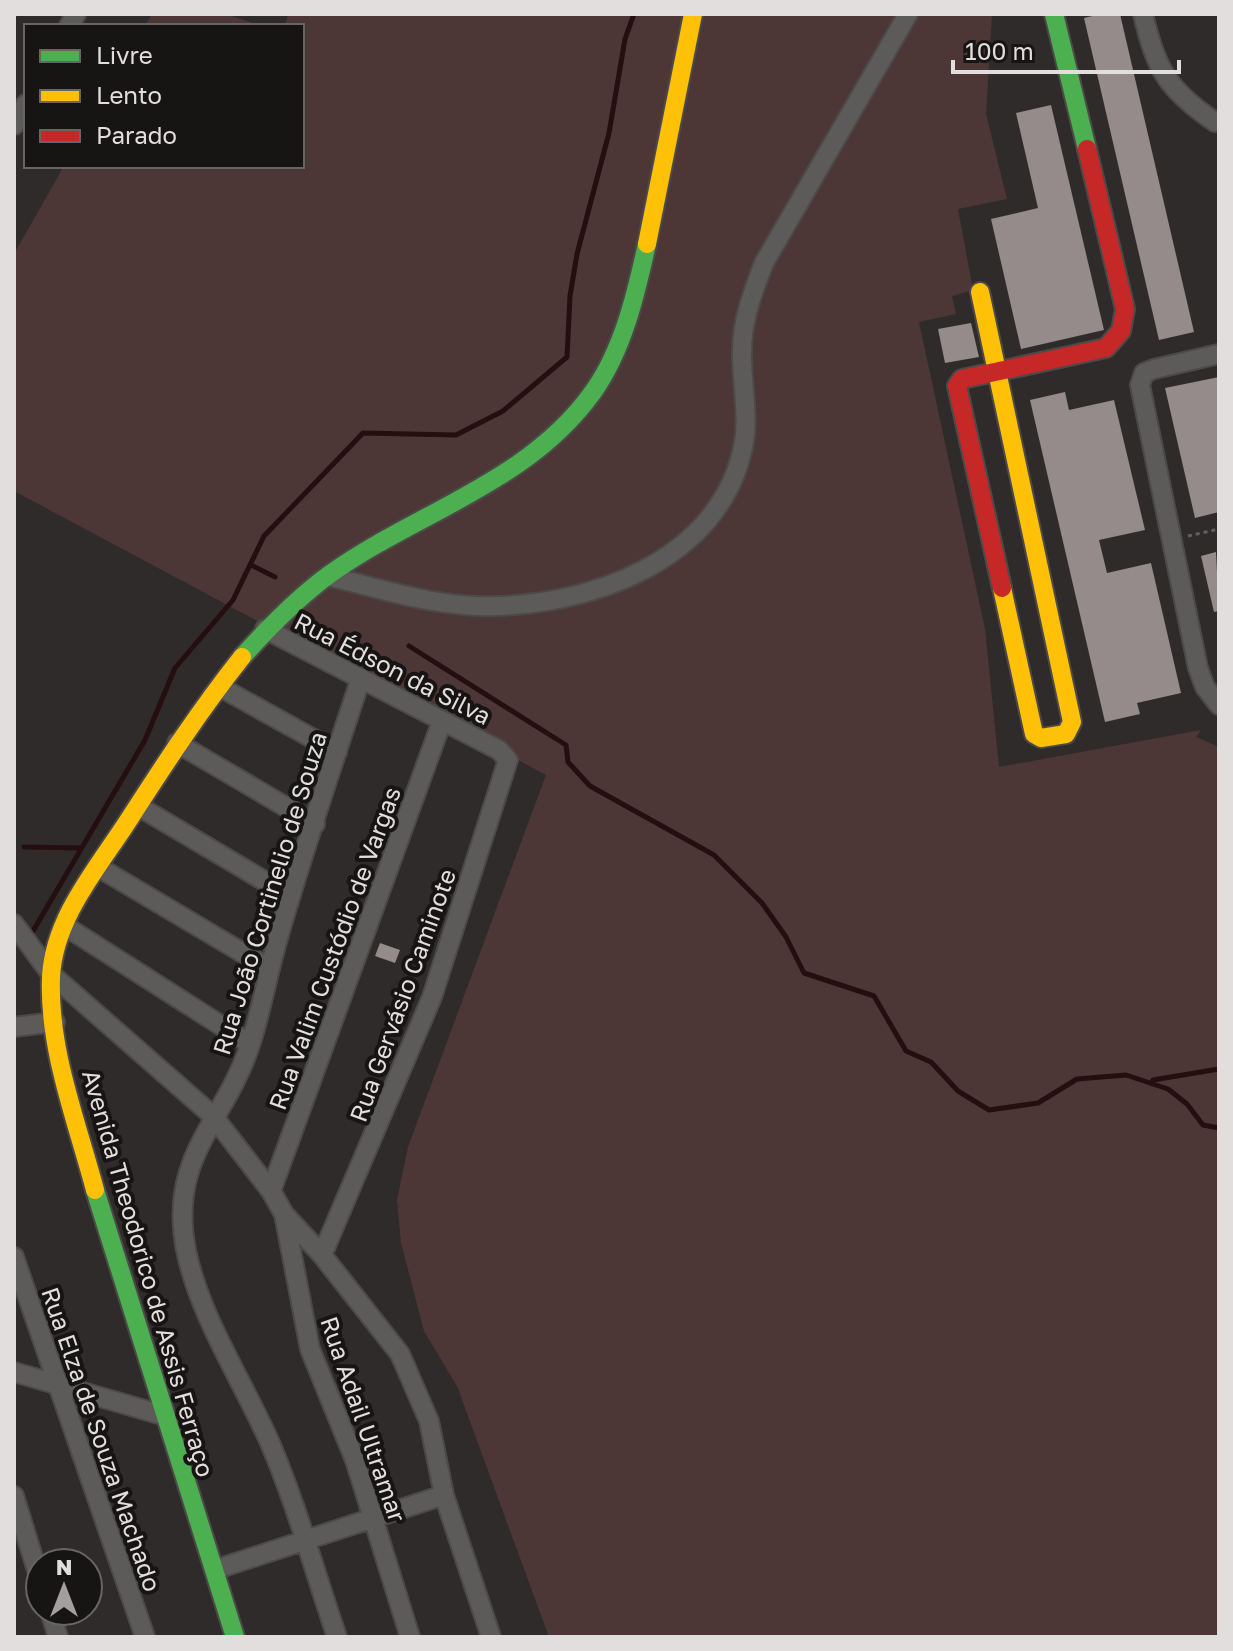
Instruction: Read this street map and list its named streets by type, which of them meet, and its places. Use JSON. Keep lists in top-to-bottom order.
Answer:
{
  "streets": {
    "street": [
      "Rua Édson da Silva",
      "Rua João Cortinelio de Souza",
      "Rua Valim Custódio de Vargas",
      "Rua Gervásio Caminote",
      "Avenida Theodorico de Assis Ferraço",
      "Rua Adail Ultramar",
      "Rua Elza de Souza Machado"
    ]
  },
  "crossings": [
    ["Rua Édson da Silva", "Rua João Cortinelio de Souza"],
    ["Rua Édson da Silva", "Rua Valim Custódio de Vargas"],
    ["Rua Édson da Silva", "Rua Gervásio Caminote"],
    ["Rua Édson da Silva", "Avenida Theodorico de Assis Ferraço"]
  ],
  "legend": ["Livre", "Lento", "Parado"],
  "scale_bar": "100 m",
  "north": "top"
}
